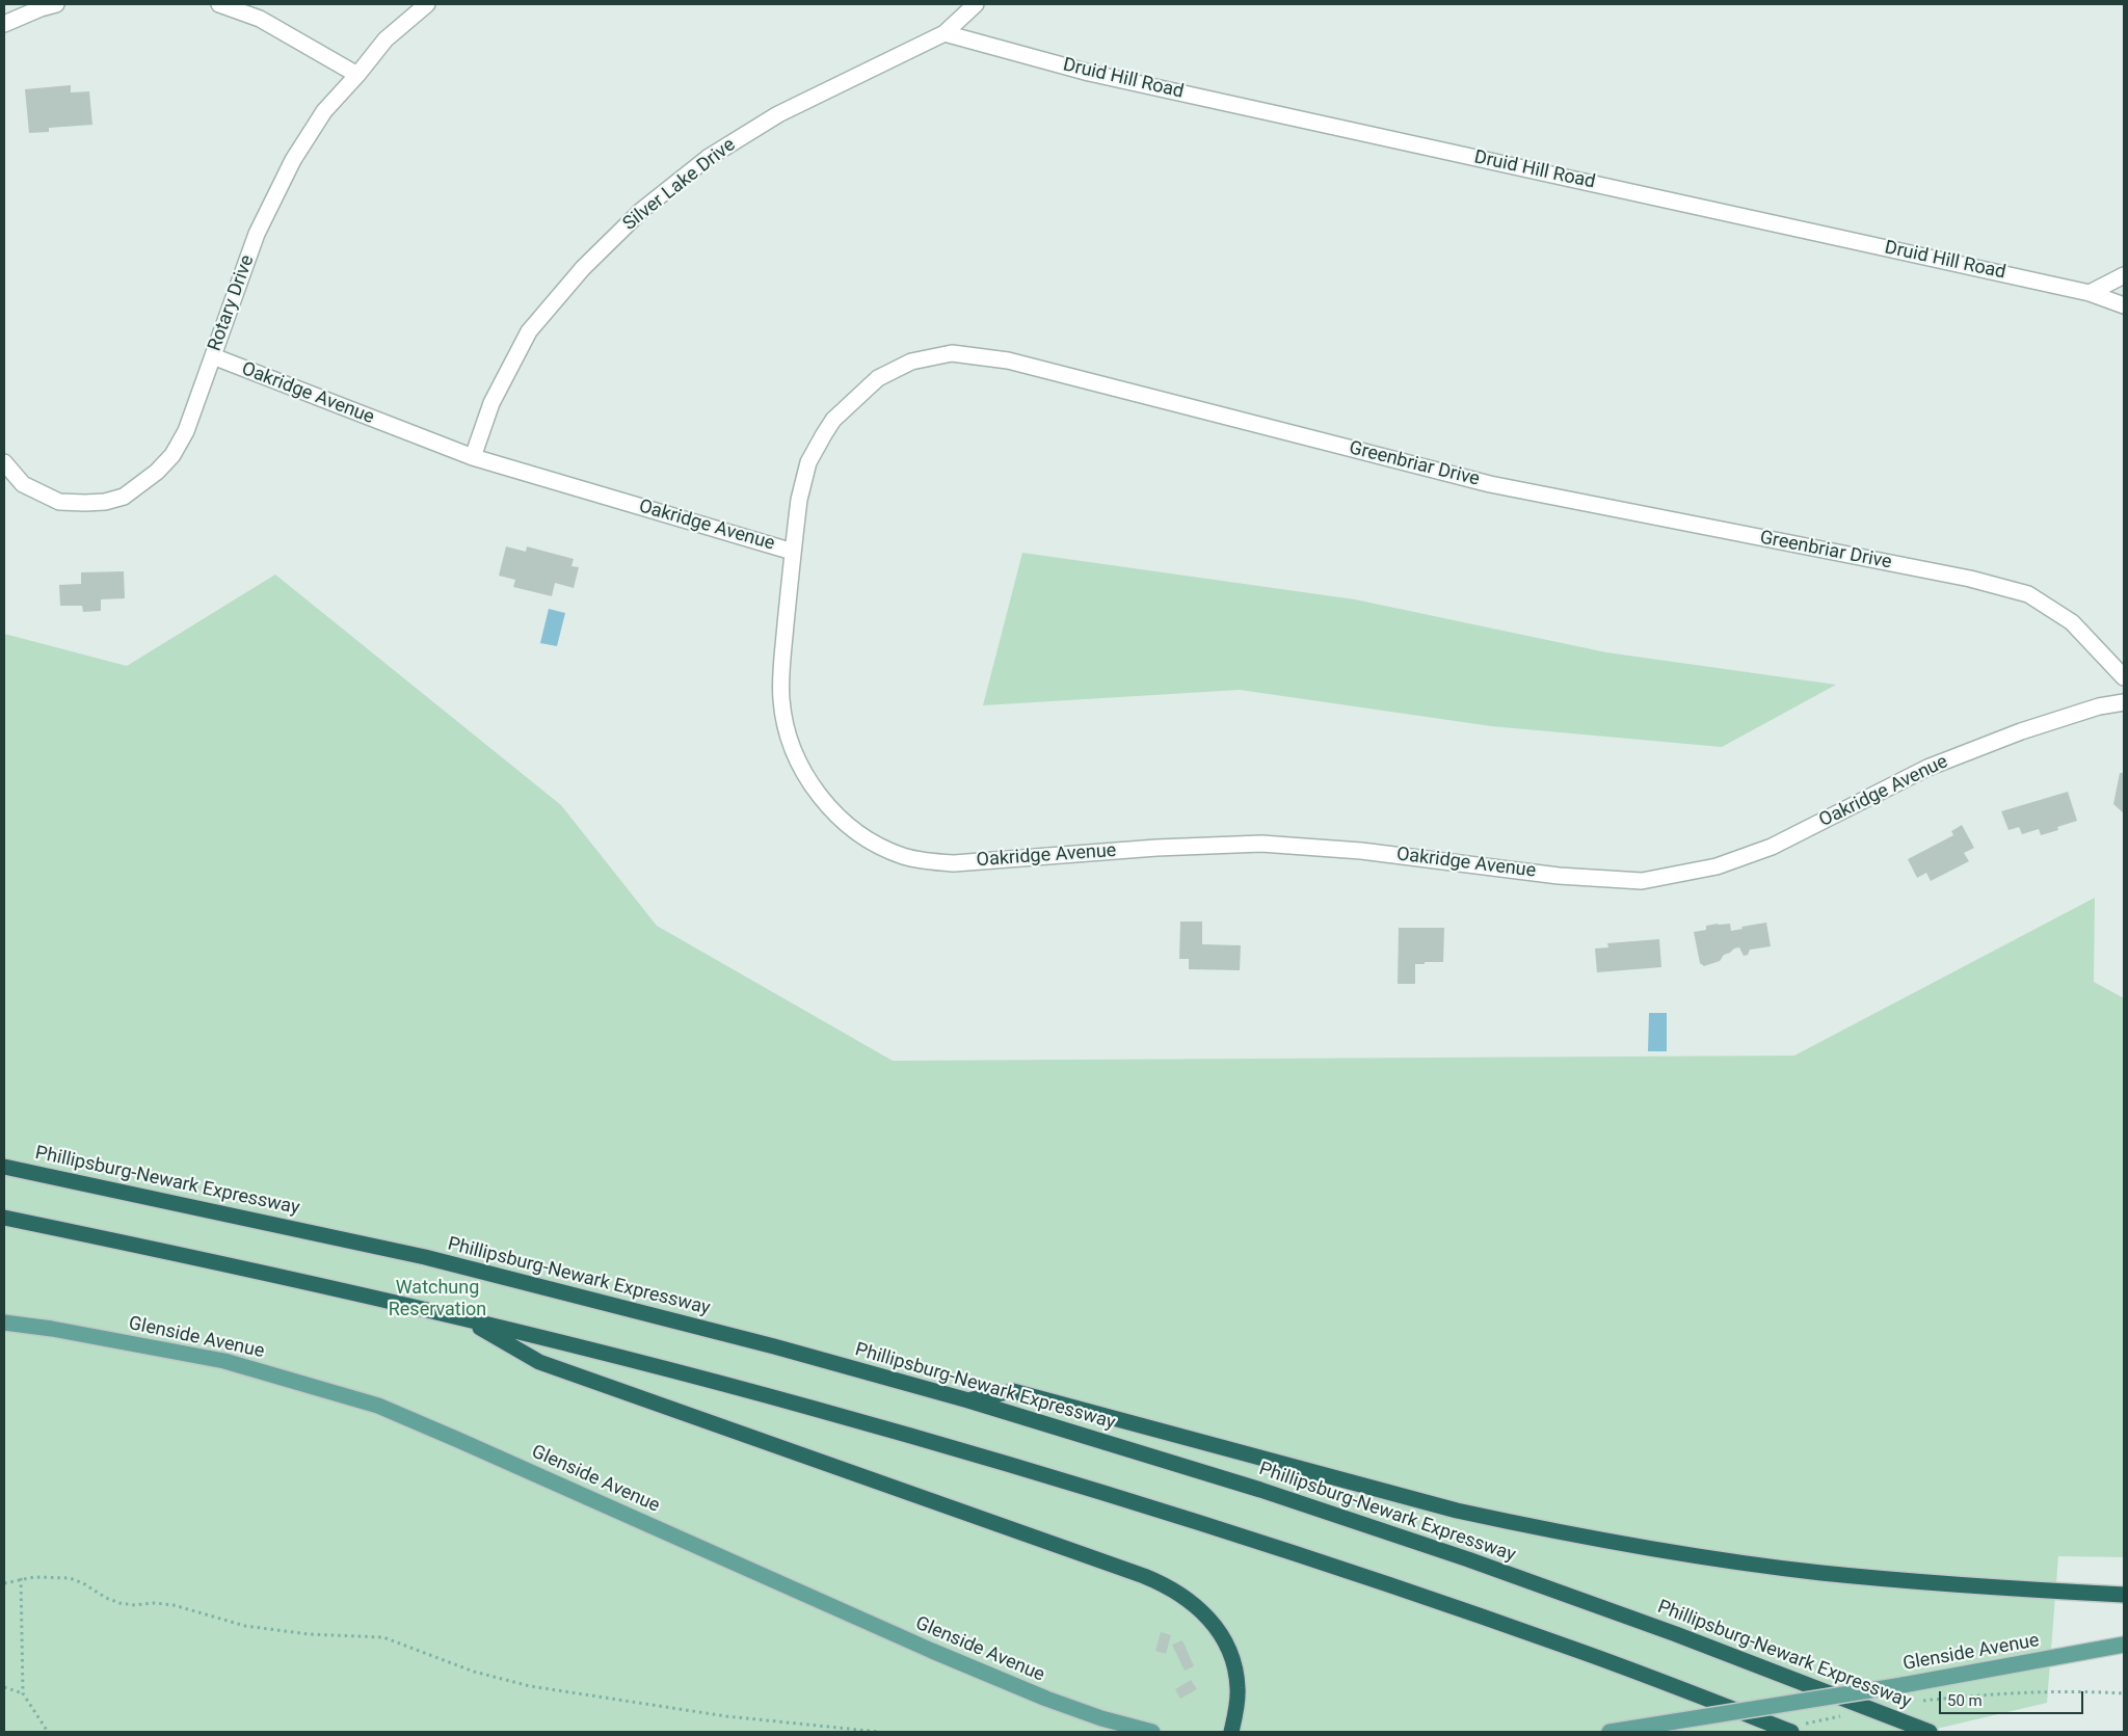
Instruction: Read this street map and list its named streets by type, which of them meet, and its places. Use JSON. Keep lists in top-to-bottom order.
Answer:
{
  "streets": {
    "highway": ["Phillipsburg-Newark Expressway"],
    "main road": ["Glenside Avenue"],
    "street": [
      "Druid Hill Road",
      "Silver Lake Drive",
      "Rotary Drive",
      "Oakridge Avenue",
      "Greenbriar Drive"
    ]
  },
  "crossings": [
    ["Druid Hill Road", "Silver Lake Drive"],
    ["Silver Lake Drive", "Oakridge Avenue"],
    ["Rotary Drive", "Oakridge Avenue"],
    ["Oakridge Avenue", "Greenbriar Drive"]
  ],
  "parks": ["Watchung Reservation"],
  "scale_bar": "50 m"
}
